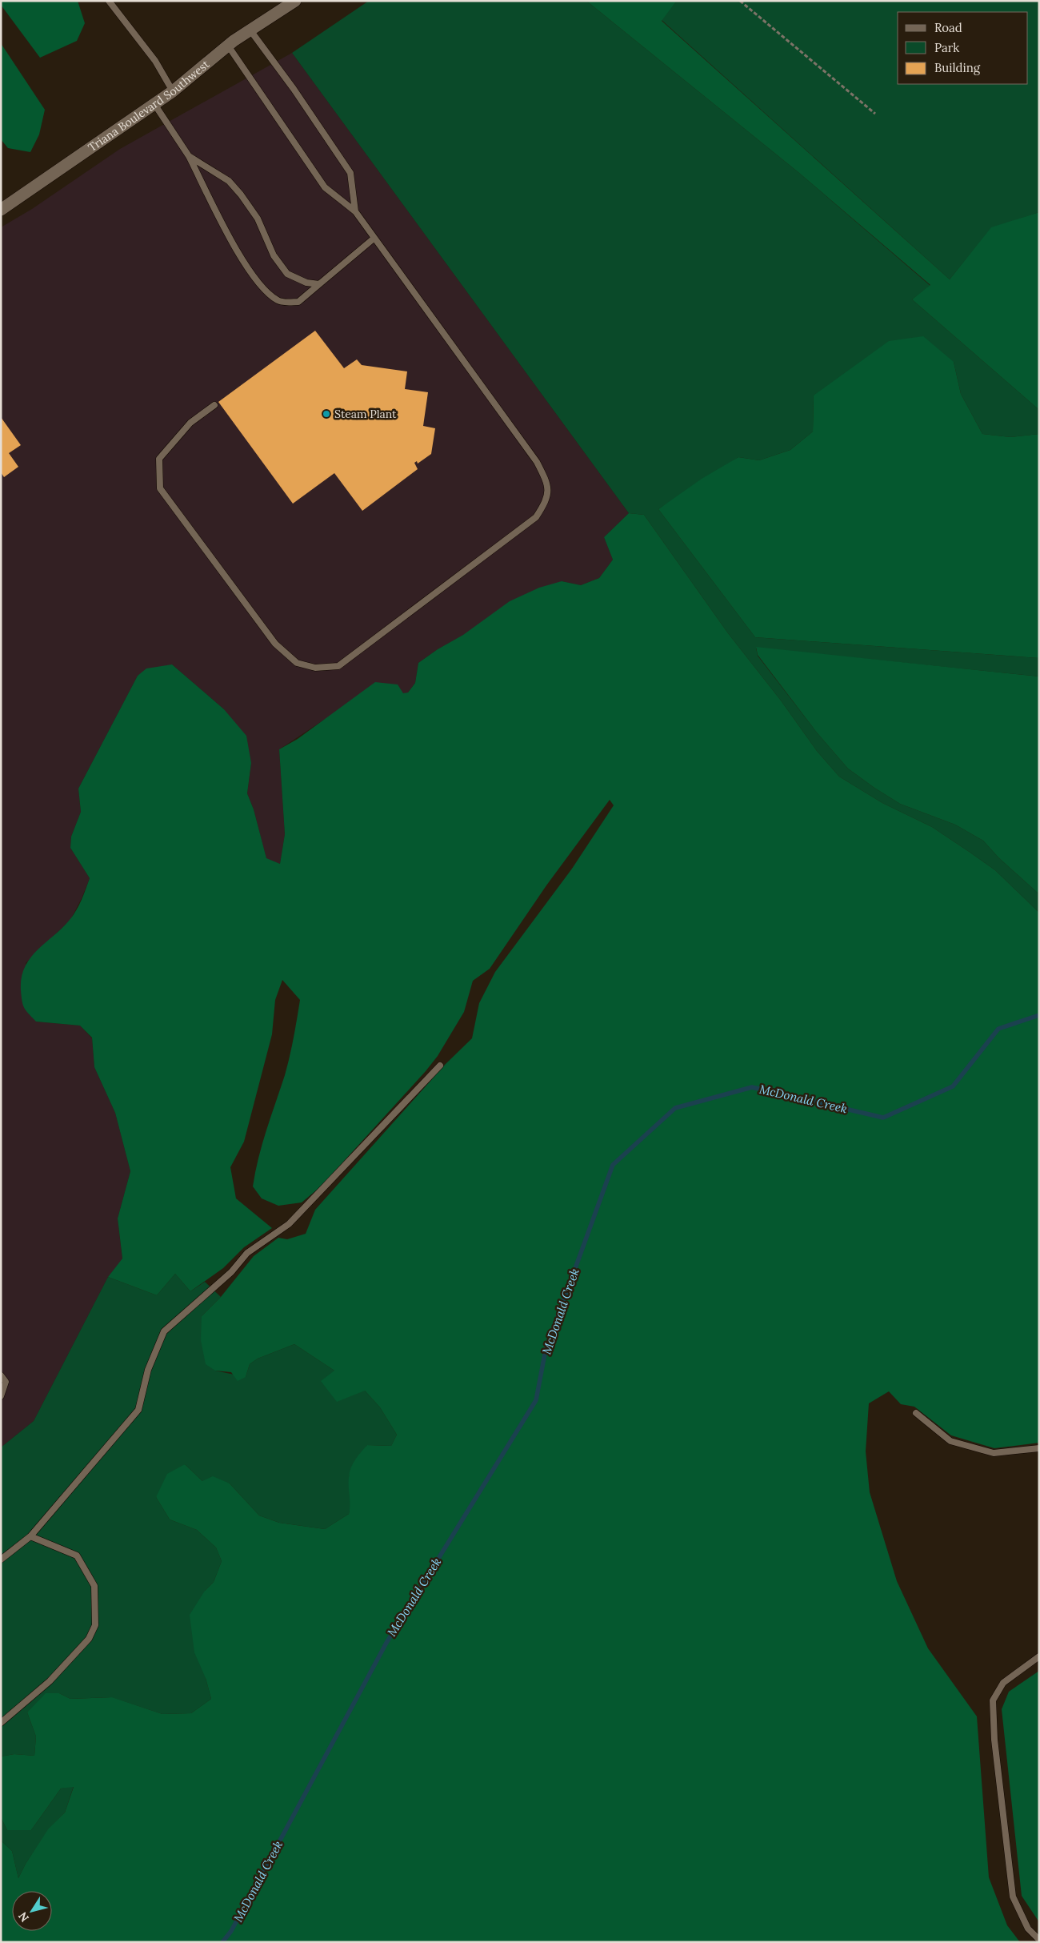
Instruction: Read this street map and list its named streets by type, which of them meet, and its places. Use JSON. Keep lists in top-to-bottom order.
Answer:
{
  "streets": {
    "street": ["Triana Boulevard Southwest"]
  },
  "water": ["McDonald Creek"],
  "places": ["Steam Plant"],
  "legend": ["Road", "Park", "Building"],
  "north": "bottom left"
}
